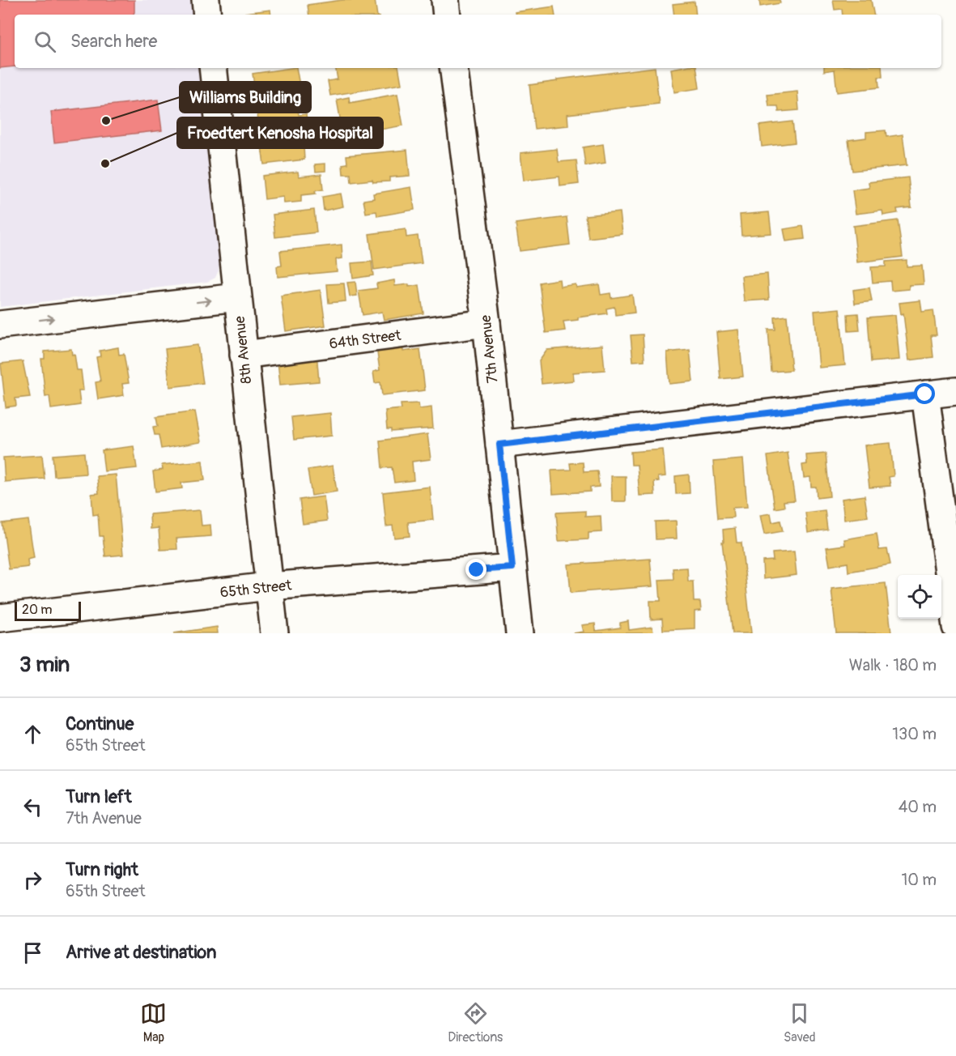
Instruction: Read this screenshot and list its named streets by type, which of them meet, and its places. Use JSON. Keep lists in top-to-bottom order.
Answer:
{
  "streets": {
    "street": [
      "64th Street",
      "7th Avenue",
      "8th Avenue",
      "65th Street"
    ]
  },
  "crossings": [
    ["64th Street", "7th Avenue"],
    ["64th Street", "8th Avenue"],
    ["7th Avenue", "65th Street"],
    ["8th Avenue", "65th Street"]
  ],
  "places": ["Williams Building", "Froedtert Kenosha Hospital"],
  "scale_bar": "20 m",
  "page": {
    "search": "Search here",
    "scale": "20 m",
    "heading": ["3 min", "Walk · 180 m"],
    "list": [
      ["Continue", "65th Street", "130 m"],
      ["Turn left", "7th Avenue", "40 m"],
      ["Turn right", "65th Street", "10 m"],
      "Arrive at destination"
    ],
    "nav": ["Map", "Directions", "Saved"]
  }
}
